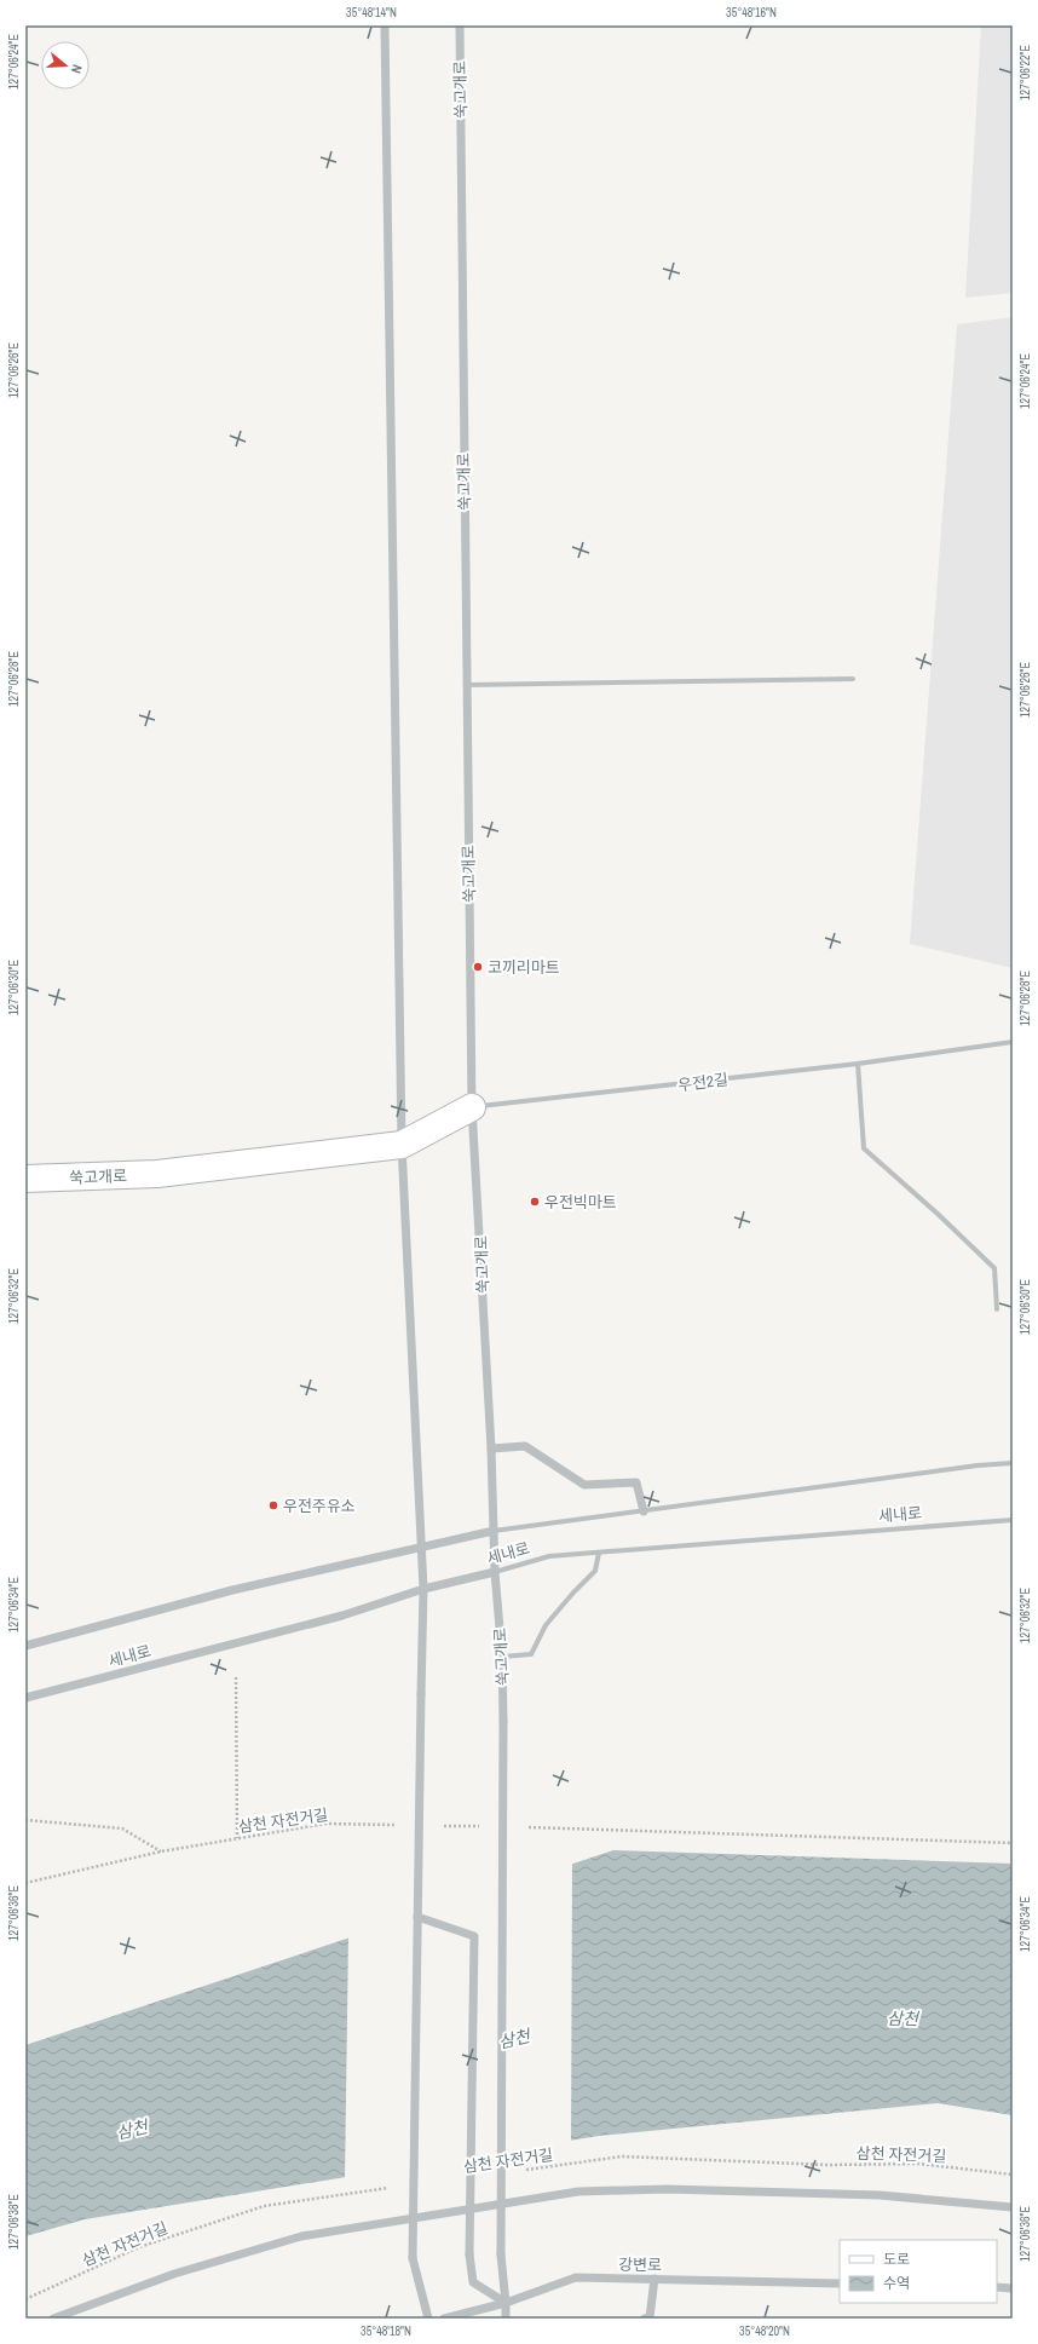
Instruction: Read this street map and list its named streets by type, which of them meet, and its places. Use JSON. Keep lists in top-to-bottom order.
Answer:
{
  "streets": {
    "main road": ["쑥고개로", "우전2길"],
    "street": ["세내로", "강변로"],
    "path": ["삼천 자전거길"]
  },
  "crossings": [
    ["쑥고개로", "우전2길"],
    ["쑥고개로", "세내로"],
    ["쑥고개로", "강변로"]
  ],
  "water": ["삼천"],
  "places": ["코끼리마트", "우전빅마트", "우전주유소"],
  "legend": ["도로", "수역"],
  "north": "right",
  "coordinates": [
    "35°48'14\"N",
    "35°48'16\"N",
    "127°06'24\"E",
    "127°06'22\"E",
    "127°06'26\"E",
    "127°06'28\"E",
    "127°06'30\"E",
    "127°06'32\"E",
    "127°06'34\"E",
    "127°06'36\"E",
    "127°06'38\"E",
    "35°48'18\"N",
    "35°48'20\"N"
  ]
}
